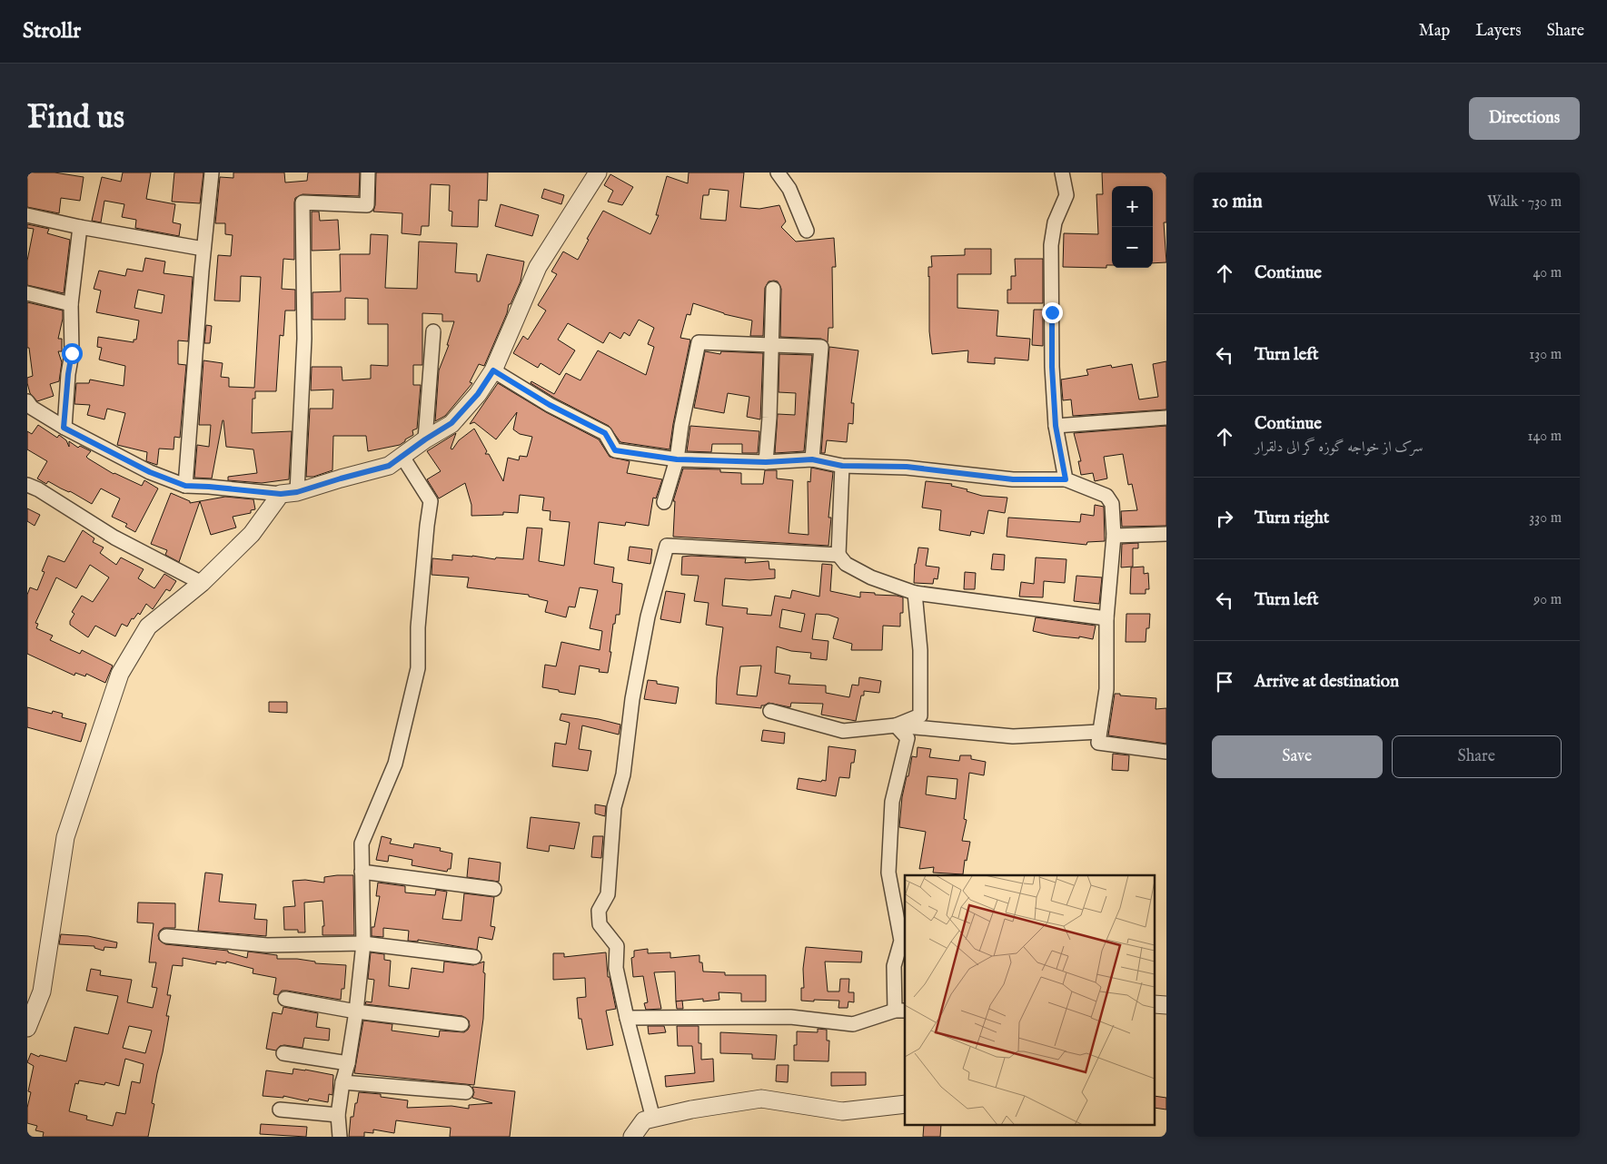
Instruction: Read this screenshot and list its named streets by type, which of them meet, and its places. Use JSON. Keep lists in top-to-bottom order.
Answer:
{
  "page": {
    "header": "Strollr",
    "nav": ["Map", "Layers", "Share"],
    "buttons": [
      "Directions",
      ["Save", "Share"]
    ],
    "title": "Find us",
    "heading": ["10 min", "Walk · 730 m"],
    "map_buttons": ["+", "−"],
    "list": [
      ["Continue", "40 m"],
      ["Turn left", "130 m"],
      ["Continue", "سرک از خواجه گوزه گر الی دلقرار", "140 m"],
      ["Turn right", "330 m"],
      ["Turn left", "90 m"],
      "Arrive at destination"
    ]
  }
}
